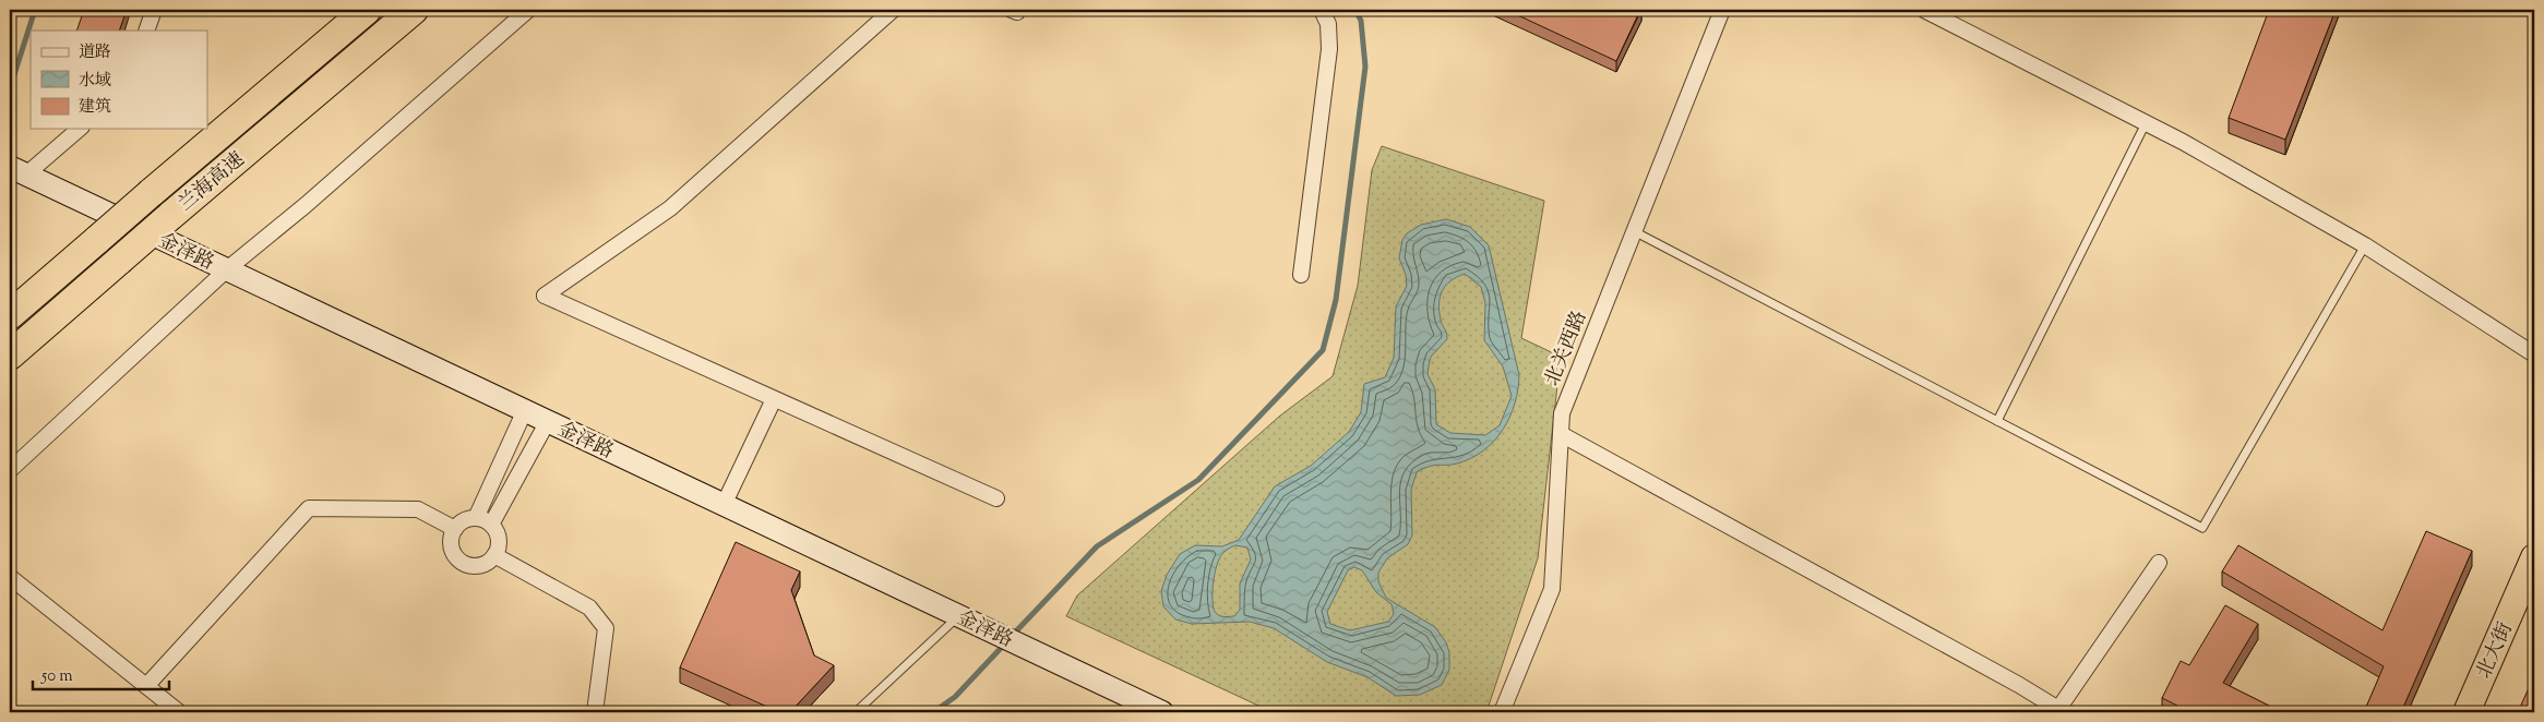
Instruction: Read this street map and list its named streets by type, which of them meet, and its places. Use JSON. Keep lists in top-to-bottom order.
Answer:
{
  "streets": {
    "highway": ["兰海高速", "北大街"],
    "main road": ["金泽路"],
    "street": ["北关西路"]
  },
  "legend": ["道路", "水域", "建筑"],
  "scale_bar": "50 m"
}
